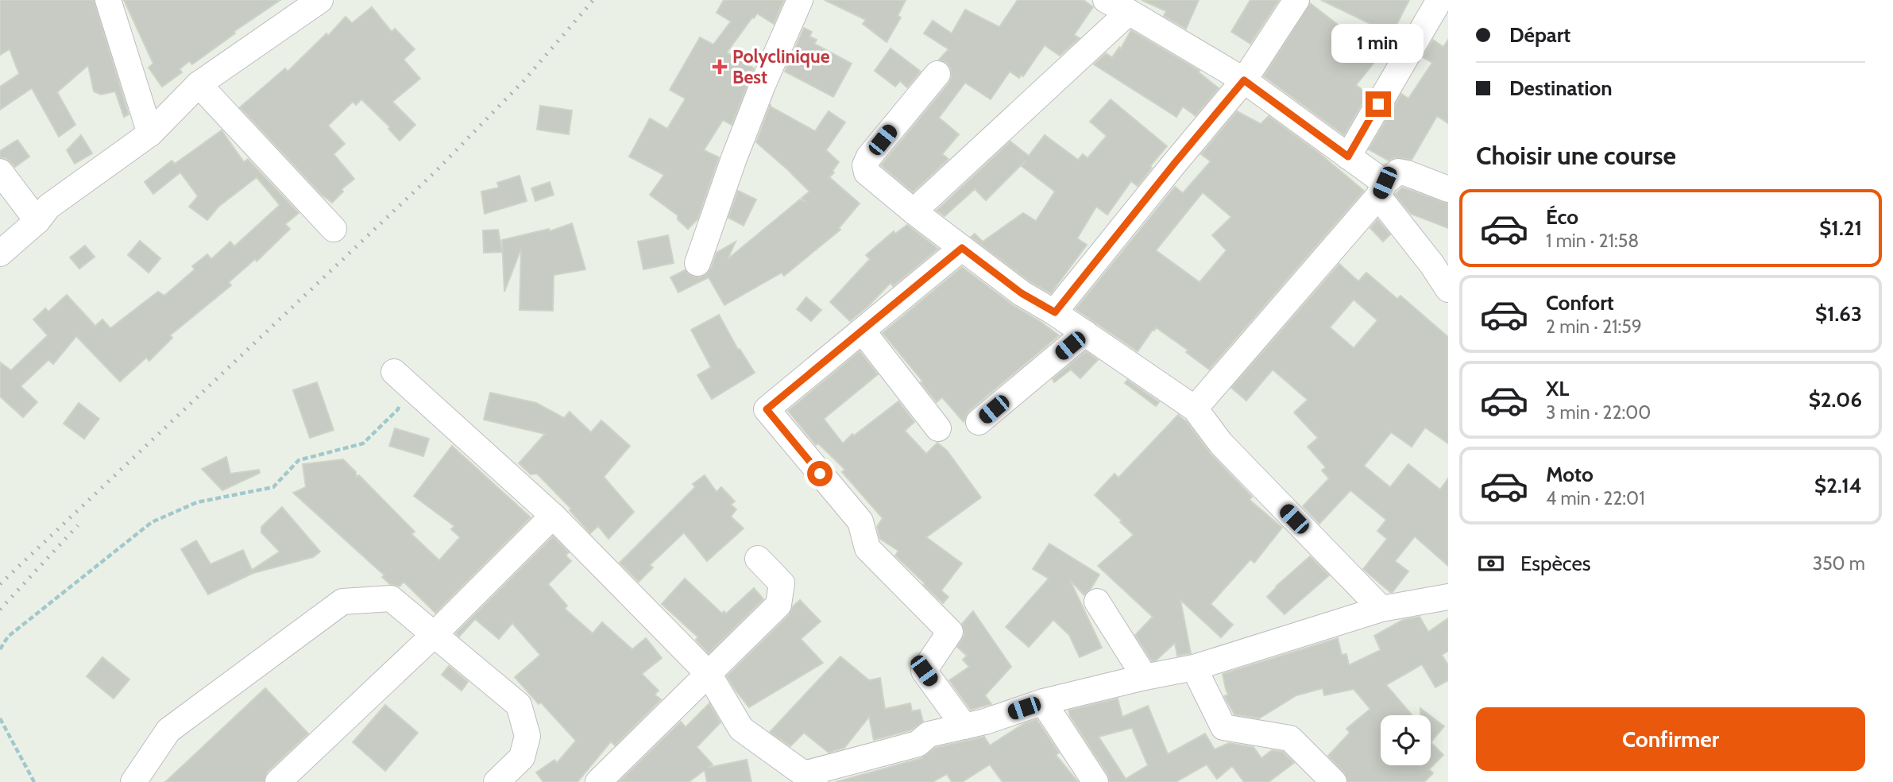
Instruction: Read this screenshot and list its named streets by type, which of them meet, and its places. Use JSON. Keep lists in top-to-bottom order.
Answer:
{
  "places": {
    "health": ["Polyclinique Best"]
  },
  "page": {
    "banner": ["Départ", "Destination"],
    "bubble": "1 min",
    "heading": "Choisir une course",
    "list": [
      {
        "name": "Éco",
        "note": "1 min · 21:58",
        "value": "$1.21"
      },
      {
        "name": "Confort",
        "note": "2 min · 21:59",
        "value": "$1.63"
      },
      {
        "name": "XL",
        "note": "3 min · 22:00",
        "value": "$2.06"
      },
      {
        "name": "Moto",
        "note": "4 min · 22:01",
        "value": "$2.14"
      }
    ],
    "pay": ["Espèces", "350 m"],
    "buttons": "Confirmer"
  }
}
